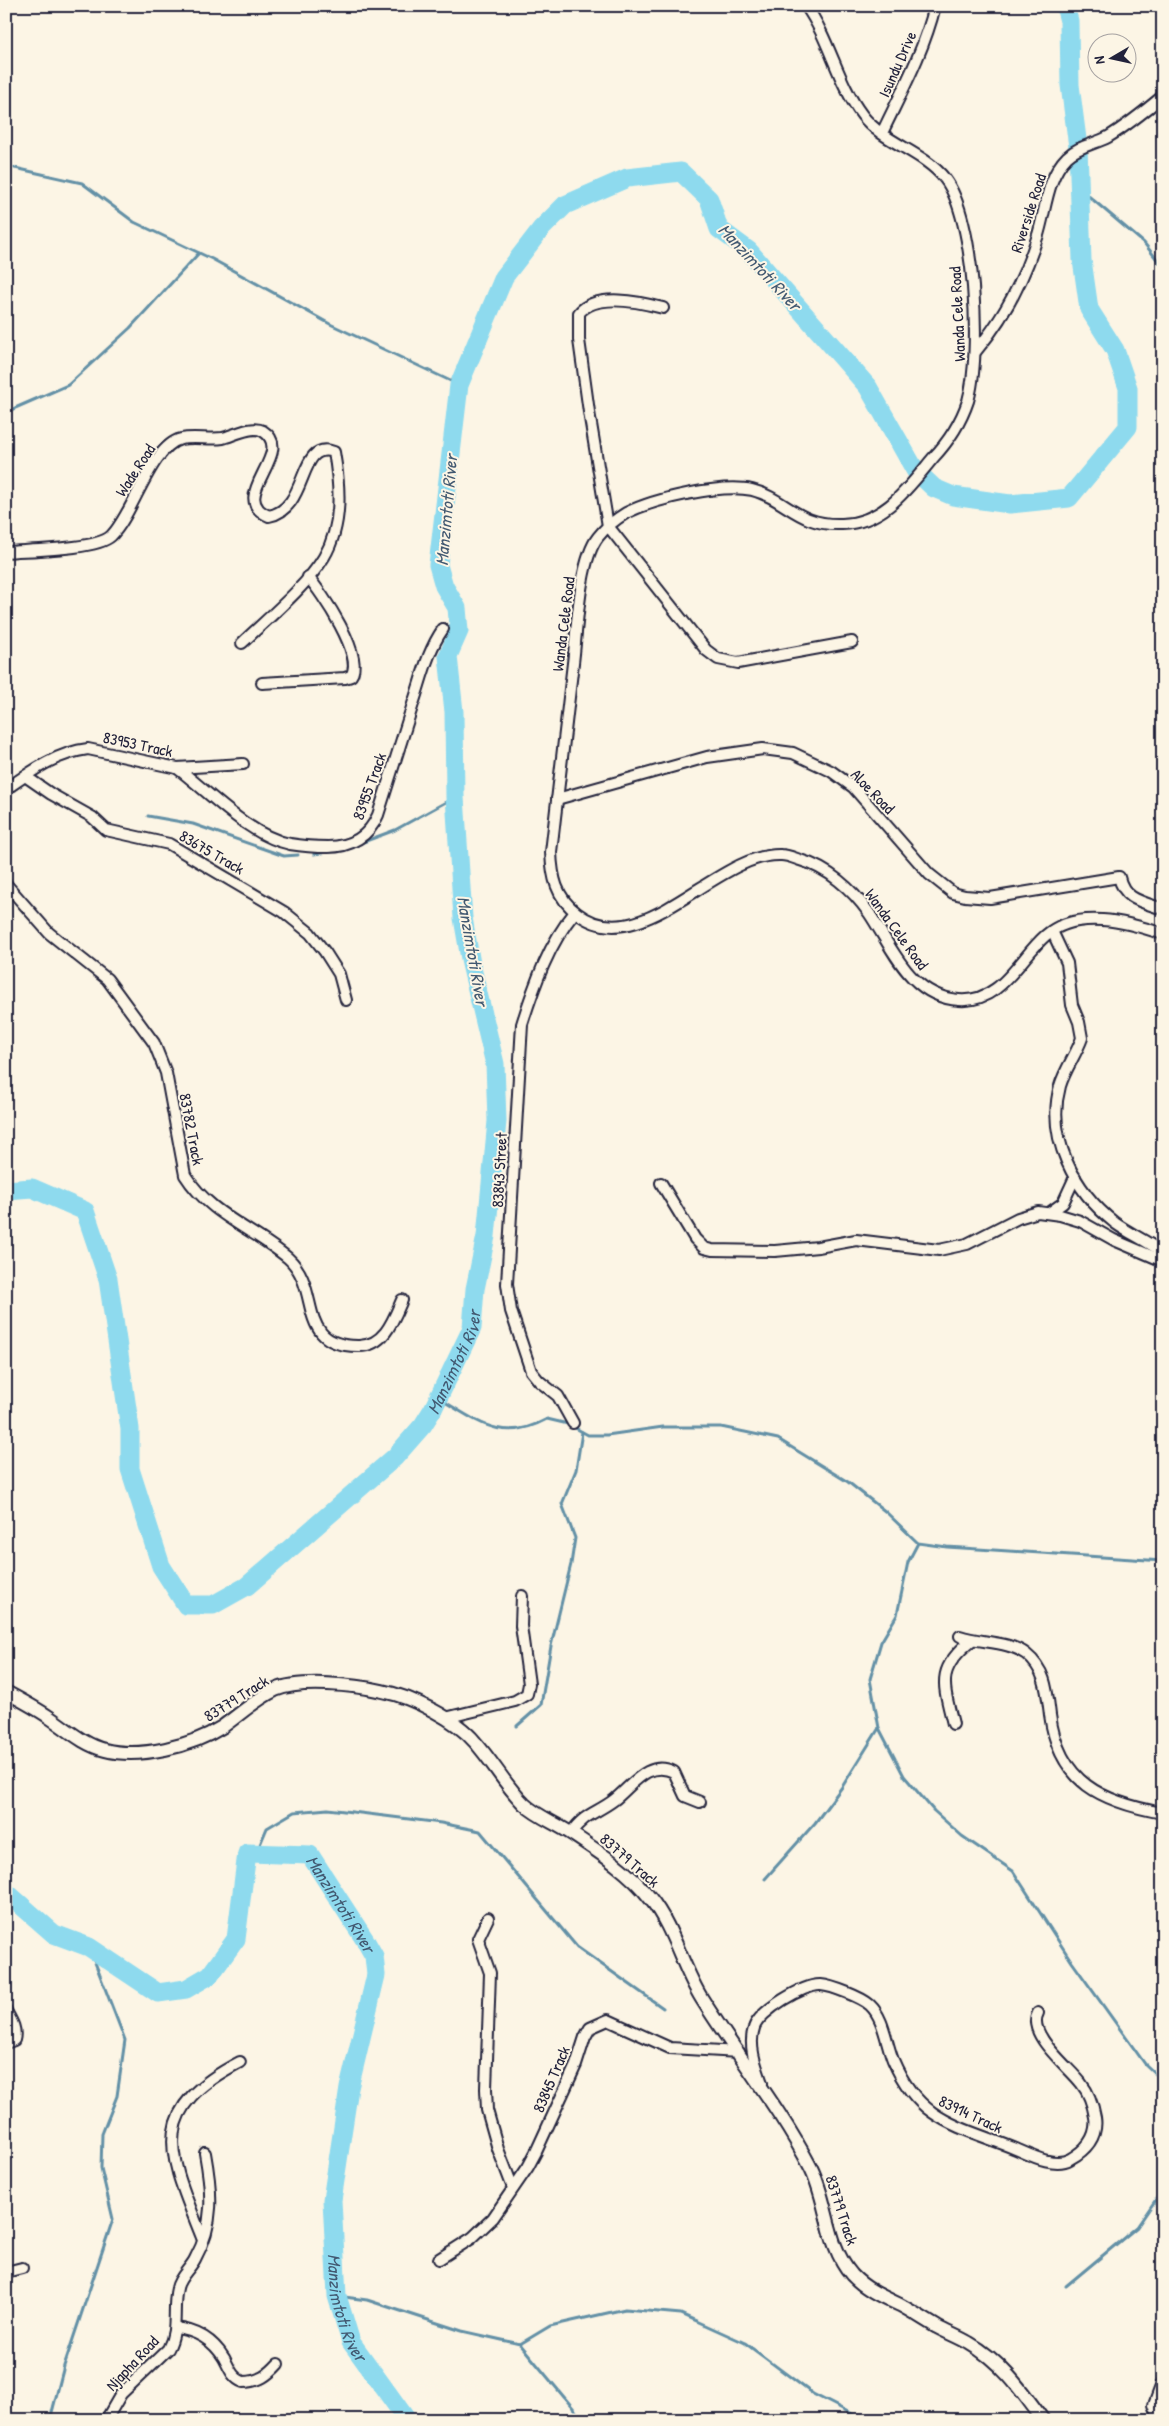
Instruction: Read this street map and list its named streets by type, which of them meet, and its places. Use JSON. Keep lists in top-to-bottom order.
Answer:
{
  "streets": {
    "street": [
      "Isundu Drive",
      "Riverside Road",
      "Wanda Cele Road",
      "Wade Road",
      "83953 Track",
      "83955 Track",
      "Aloe Road",
      "83675 Track",
      "83782 Track",
      "83843 Street",
      "83779 Track",
      "83845 Track",
      "83914 Track",
      "Njapha Road"
    ]
  },
  "crossings": [
    ["Isundu Drive", "Wanda Cele Road"],
    ["Riverside Road", "Wanda Cele Road"],
    ["Wanda Cele Road", "Aloe Road"],
    ["Wanda Cele Road", "83843 Street"],
    ["83953 Track", "83955 Track"],
    ["83953 Track", "83675 Track"],
    ["83779 Track", "83845 Track"],
    ["83779 Track", "83914 Track"]
  ],
  "water": ["Manzimtoti River"],
  "north": "left"
}
